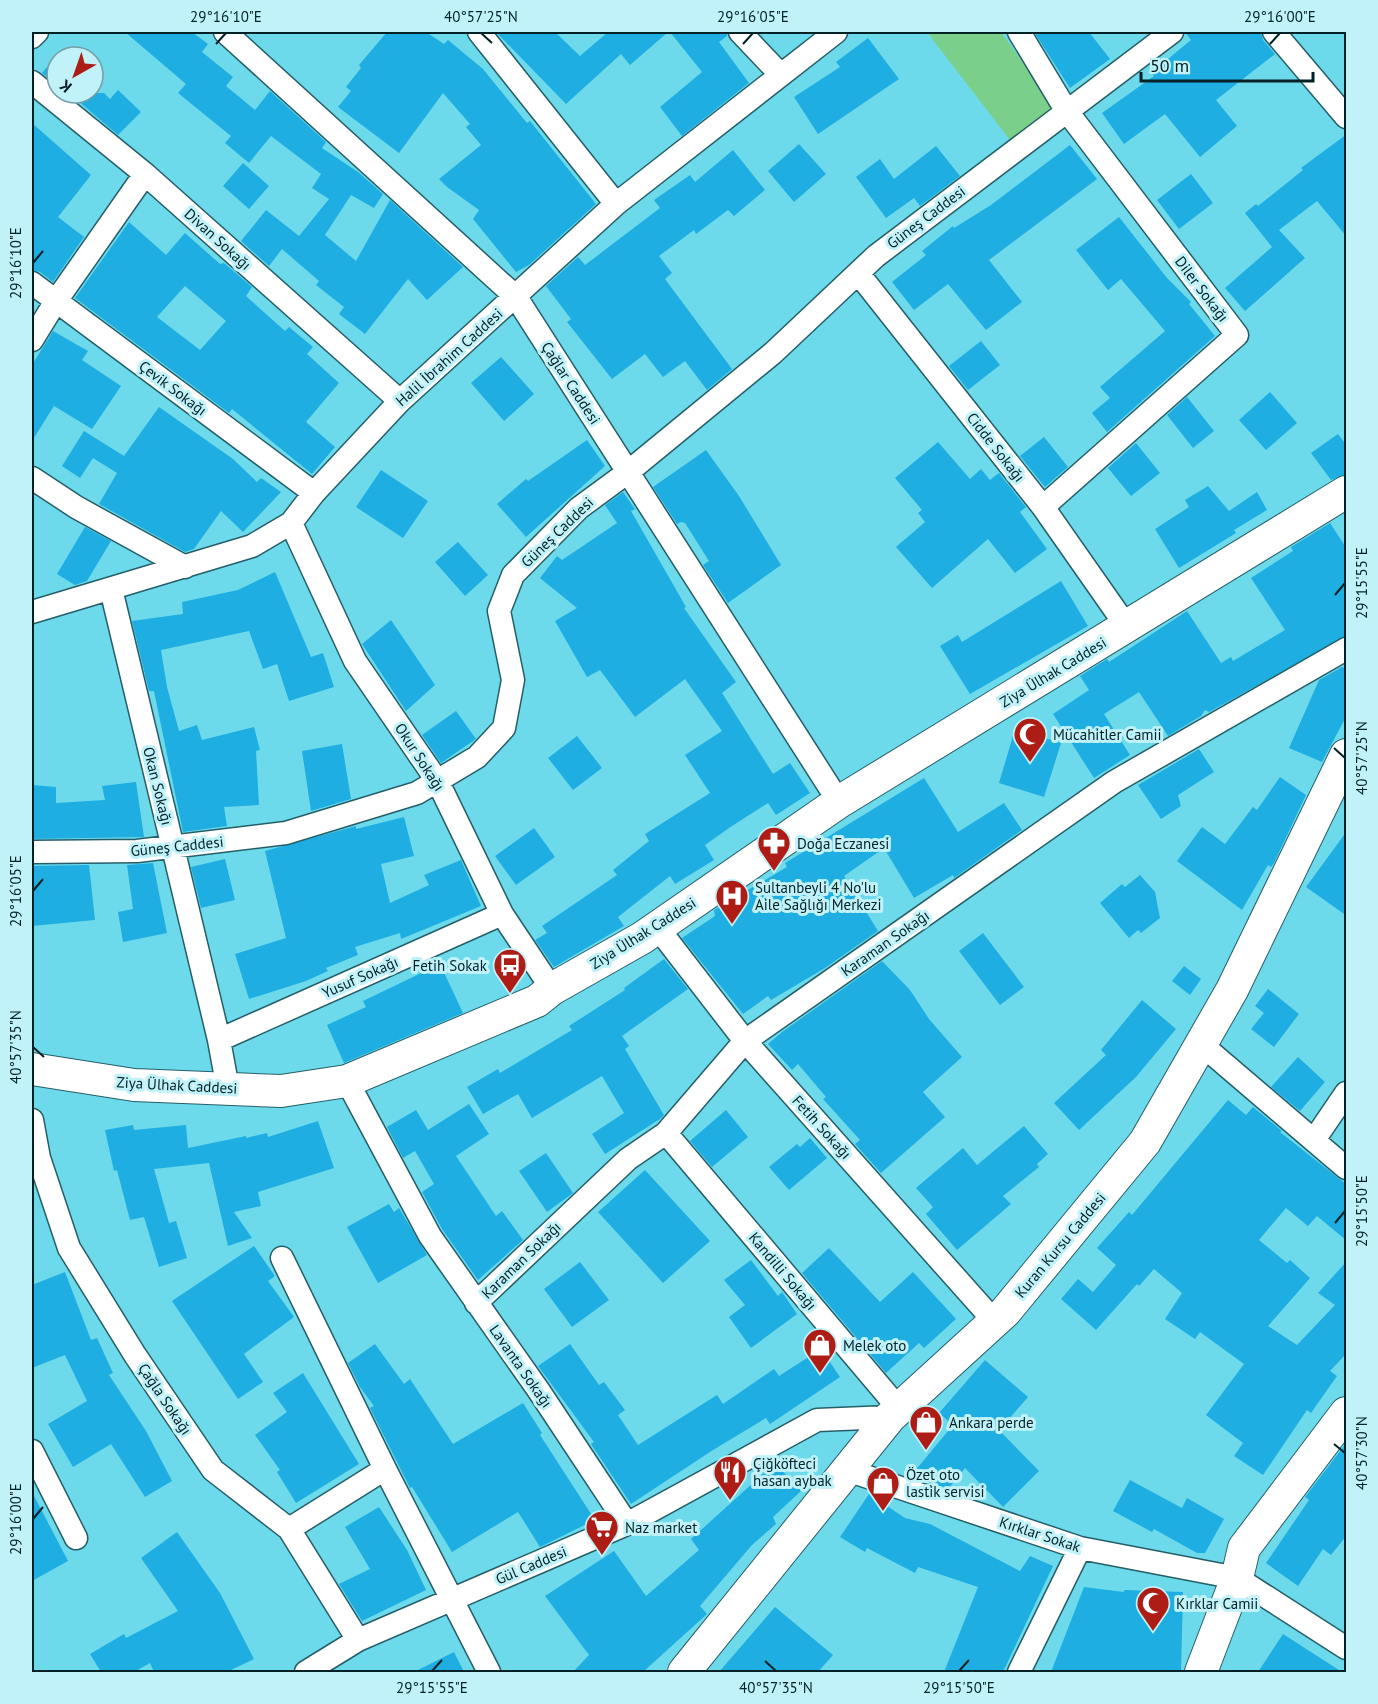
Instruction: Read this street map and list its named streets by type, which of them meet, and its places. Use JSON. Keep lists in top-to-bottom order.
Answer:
{
  "streets": {
    "street": [
      "Güneş Caddesi",
      "Divan Sokağı",
      "Diler Sokağı",
      "Halil İbrahim Caddesi",
      "Çağlar Caddesi",
      "Çevik Sokağı",
      "Cidde Sokağı",
      "Ziya Ülhak Caddesi",
      "Okur Sokağı",
      "Okan Sokağı",
      "Karaman Sokağı",
      "Yusuf Sokağı",
      "Fetih Sokağı",
      "Kuran Kursu Caddesi",
      "Kandilli Sokağı",
      "Lavanta Sokağı",
      "Çağla Sokağı",
      "Kırklar Sokak",
      "Gül Caddesi"
    ]
  },
  "crossings": [
    ["Güneş Caddesi", "Diler Sokağı"],
    ["Güneş Caddesi", "Çağlar Caddesi"],
    ["Güneş Caddesi", "Cidde Sokağı"],
    ["Güneş Caddesi", "Okur Sokağı"],
    ["Güneş Caddesi", "Okan Sokağı"],
    ["Divan Sokağı", "Halil İbrahim Caddesi"],
    ["Diler Sokağı", "Cidde Sokağı"],
    ["Halil İbrahim Caddesi", "Çağlar Caddesi"],
    ["Halil İbrahim Caddesi", "Çevik Sokağı"],
    ["Halil İbrahim Caddesi", "Okur Sokağı"],
    ["Halil İbrahim Caddesi", "Okan Sokağı"],
    ["Çağlar Caddesi", "Ziya Ülhak Caddesi"],
    ["Cidde Sokağı", "Ziya Ülhak Caddesi"],
    ["Ziya Ülhak Caddesi", "Okur Sokağı"],
    ["Ziya Ülhak Caddesi", "Okan Sokağı"],
    ["Ziya Ülhak Caddesi", "Fetih Sokağı"],
    ["Ziya Ülhak Caddesi", "Lavanta Sokağı"],
    ["Okur Sokağı", "Yusuf Sokağı"],
    ["Okan Sokağı", "Yusuf Sokağı"],
    ["Karaman Sokağı", "Fetih Sokağı"],
    ["Karaman Sokağı", "Kandilli Sokağı"],
    ["Karaman Sokağı", "Lavanta Sokağı"],
    ["Fetih Sokağı", "Kuran Kursu Caddesi"],
    ["Kuran Kursu Caddesi", "Kandilli Sokağı"],
    ["Kuran Kursu Caddesi", "Kırklar Sokak"],
    ["Kuran Kursu Caddesi", "Gül Caddesi"],
    ["Kandilli Sokağı", "Gül Caddesi"],
    ["Lavanta Sokağı", "Gül Caddesi"],
    ["Çağla Sokağı", "Gül Caddesi"]
  ],
  "places": {
    "mosque": ["Mücahitler Camii", "Kırklar Camii"],
    "pharmacy": ["Doğa Eczanesi"],
    "hospital": ["Sultanbeyli 4 No'lu Aile Sağlığı Merkezi"],
    "bus stop": ["Fetih Sokak"],
    "shop": ["Melek oto", "Ankara perde", "Özet oto lastik servisi"],
    "restaurant": ["Çiğköfteci hasan aybak"],
    "supermarket": ["Naz market"]
  },
  "scale_bar": "50 m",
  "north": "bottom left",
  "coordinates": [
    "29°16'10\"E",
    "40°57'25\"N",
    "29°16'05\"E",
    "29°16'00\"E",
    "29°15'55\"E",
    "40°57'35\"N",
    "29°15'50\"E",
    "40°57'30\"N"
  ]
}
